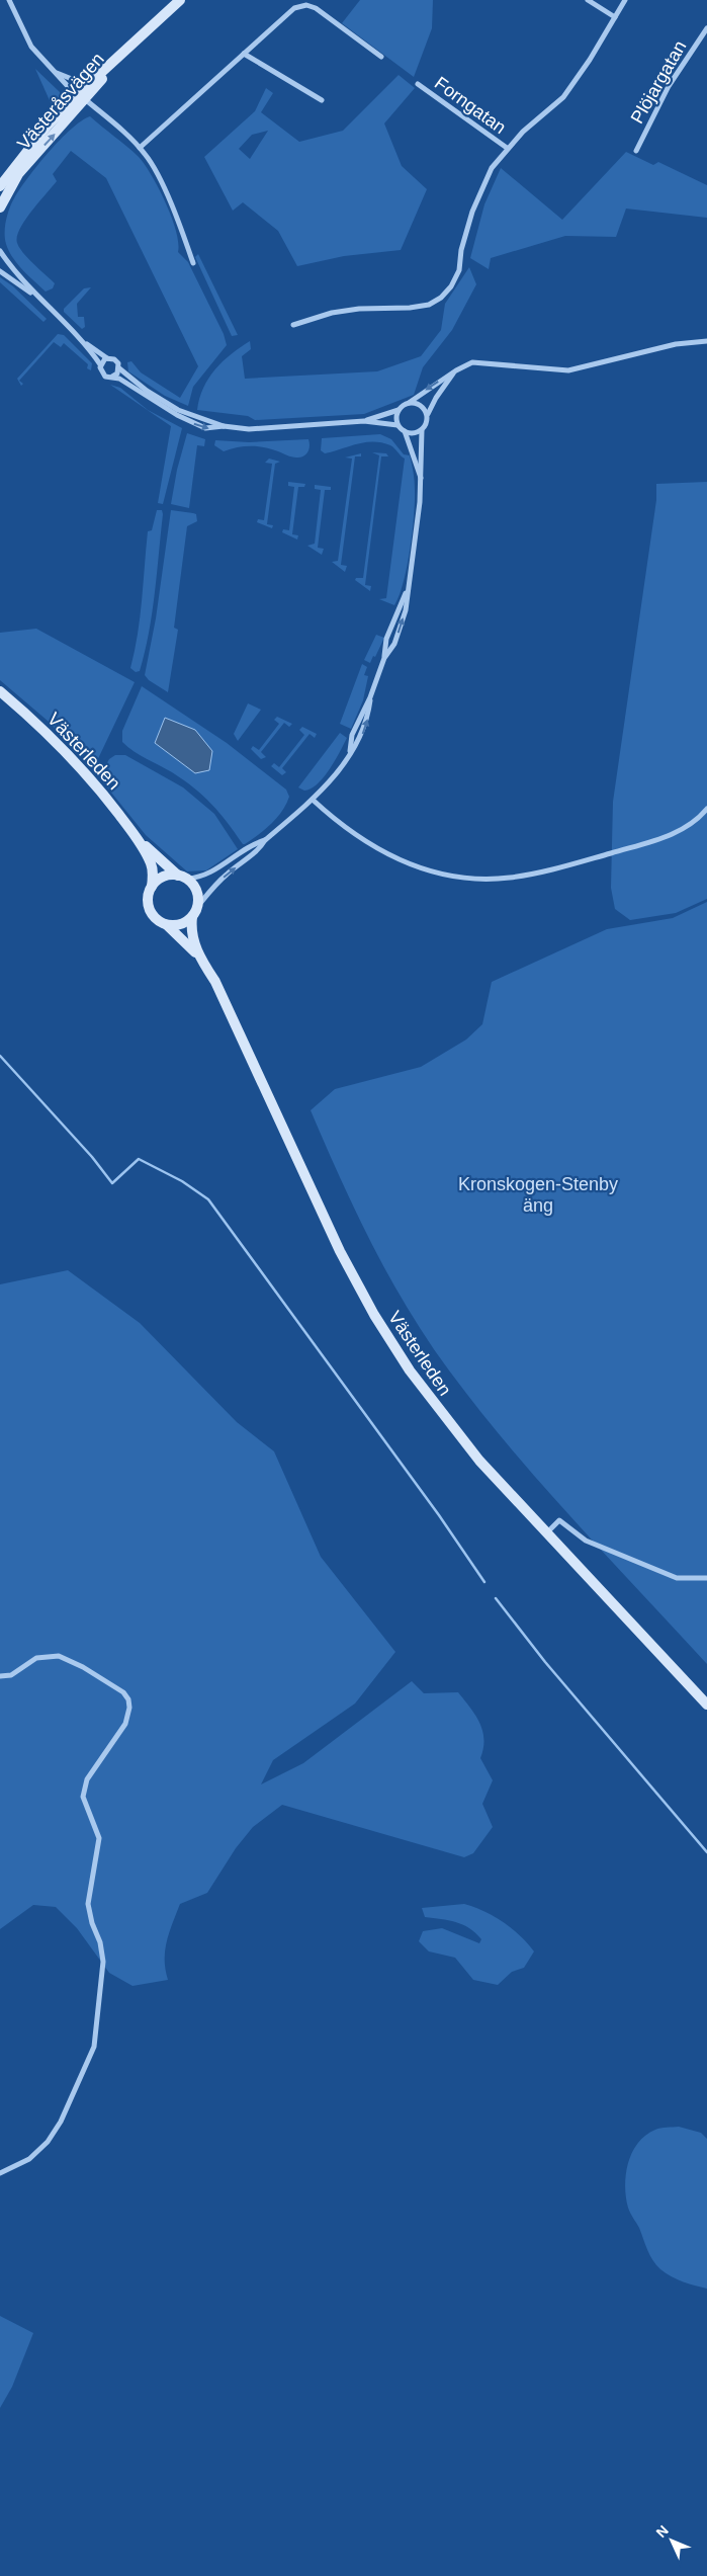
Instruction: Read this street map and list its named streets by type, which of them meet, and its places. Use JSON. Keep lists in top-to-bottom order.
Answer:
{
  "streets": {
    "main road": ["Västeråsvägen", "Västerleden"],
    "street": ["Plöjargatan", "Forngatan"]
  },
  "parks": ["Kronskogen-Stenby äng"],
  "north": "top left"
}
